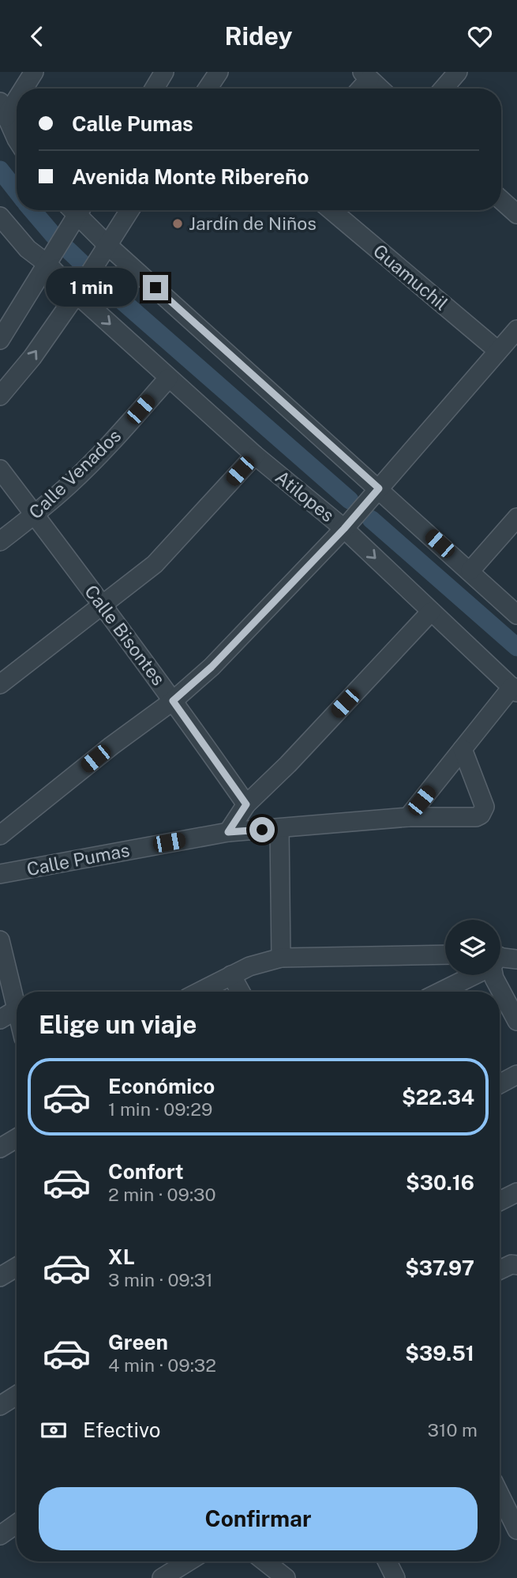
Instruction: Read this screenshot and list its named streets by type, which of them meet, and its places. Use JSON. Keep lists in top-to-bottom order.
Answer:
{
  "streets": {
    "street": [
      "Guamuchil",
      "Calle Venados",
      "Atilopes",
      "Calle Bisontes",
      "Calle Pumas"
    ]
  },
  "crossings": [
    ["Calle Venados", "Atilopes"],
    ["Calle Venados", "Calle Bisontes"]
  ],
  "places": ["Jardín de Niños"],
  "page": {
    "header": "Ridey",
    "banner": ["Calle Pumas", "Avenida Monte Ribereño"],
    "bubble": "1 min",
    "heading": "Elige un viaje",
    "list": [
      {
        "name": "Económico",
        "note": "1 min · 09:29",
        "value": "$22.34"
      },
      {
        "name": "Confort",
        "note": "2 min · 09:30",
        "value": "$30.16"
      },
      {
        "name": "XL",
        "note": "3 min · 09:31",
        "value": "$37.97"
      },
      {
        "name": "Green",
        "note": "4 min · 09:32",
        "value": "$39.51"
      }
    ],
    "pay": ["Efectivo", "310 m"],
    "buttons": "Confirmar"
  }
}
